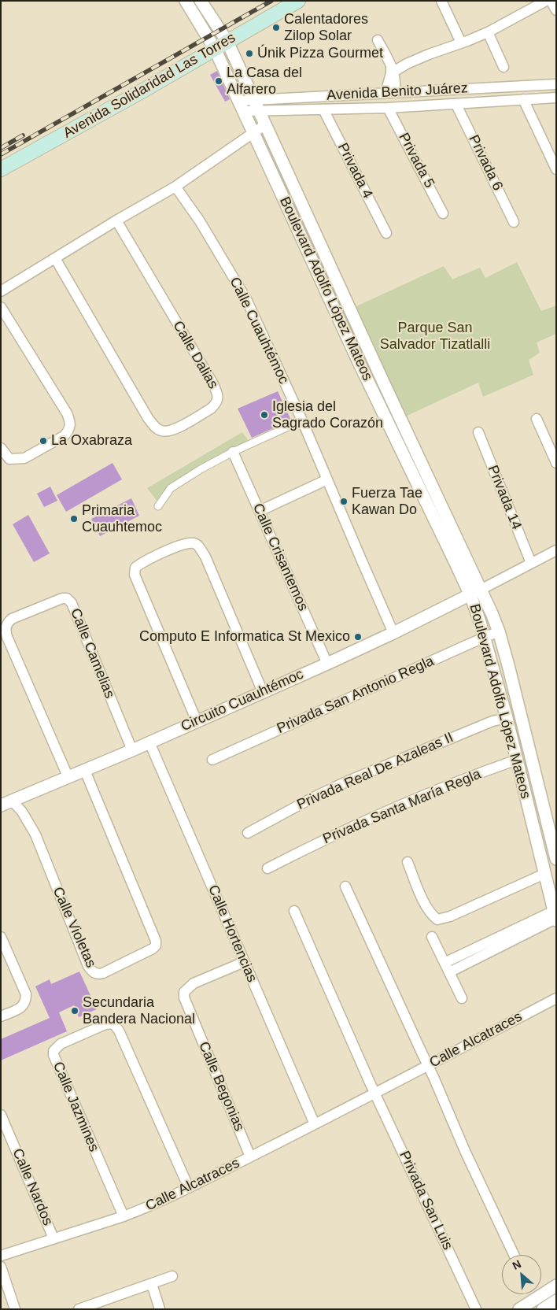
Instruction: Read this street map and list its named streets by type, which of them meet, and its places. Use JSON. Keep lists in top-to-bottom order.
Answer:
{
  "streets": {
    "main road": ["Avenida Solidaridad Las Torres"],
    "street": [
      "Avenida Benito Juárez",
      "Privada 5",
      "Privada 6",
      "Privada 4",
      "Boulevard Adolfo López Mateos",
      "Calle Cuauhtémoc",
      "Calle Dalias",
      "Privada 14",
      "Calle Crisantemos",
      "Calle Camelias",
      "Privada San Antonio Regla",
      "Circuito Cuauhtémoc",
      "Privada Real De Azaleas II",
      "Privada Santa María Regla",
      "Calle Violetas",
      "Calle Hortencias",
      "Calle Alcatraces",
      "Calle Begonias",
      "Calle Jazmines",
      "Calle Nardos",
      "Privada San Luis"
    ]
  },
  "crossings": [
    ["Avenida Solidaridad Las Torres", "Boulevard Adolfo López Mateos"],
    ["Avenida Benito Juárez", "Privada 5"],
    ["Avenida Benito Juárez", "Privada 6"],
    ["Avenida Benito Juárez", "Privada 4"],
    ["Avenida Benito Juárez", "Boulevard Adolfo López Mateos"],
    ["Boulevard Adolfo López Mateos", "Privada San Antonio Regla"],
    ["Boulevard Adolfo López Mateos", "Circuito Cuauhtémoc"],
    ["Boulevard Adolfo López Mateos", "Privada Real De Azaleas II"],
    ["Boulevard Adolfo López Mateos", "Privada Santa María Regla"],
    ["Calle Cuauhtémoc", "Circuito Cuauhtémoc"],
    ["Calle Crisantemos", "Circuito Cuauhtémoc"],
    ["Calle Camelias", "Circuito Cuauhtémoc"],
    ["Circuito Cuauhtémoc", "Calle Violetas"],
    ["Circuito Cuauhtémoc", "Calle Hortencias"],
    ["Calle Hortencias", "Calle Alcatraces"],
    ["Calle Hortencias", "Calle Begonias"],
    ["Calle Alcatraces", "Calle Begonias"],
    ["Calle Alcatraces", "Calle Jazmines"],
    ["Calle Alcatraces", "Calle Nardos"],
    ["Calle Alcatraces", "Privada San Luis"]
  ],
  "parks": ["Parque San Salvador Tizatlalli"],
  "places": [
    "Calentadores Zilop Solar",
    "Únik Pizza Gourmet",
    "La Casa del Alfarero",
    "Iglesia del Sagrado Corazón",
    "La Oxabraza",
    "Fuerza Tae Kawan Do",
    "Primaria Cuauhtemoc",
    "Computo E Informatica St Mexico",
    "Secundaria Bandera Nacional"
  ],
  "north": "top left"
}
